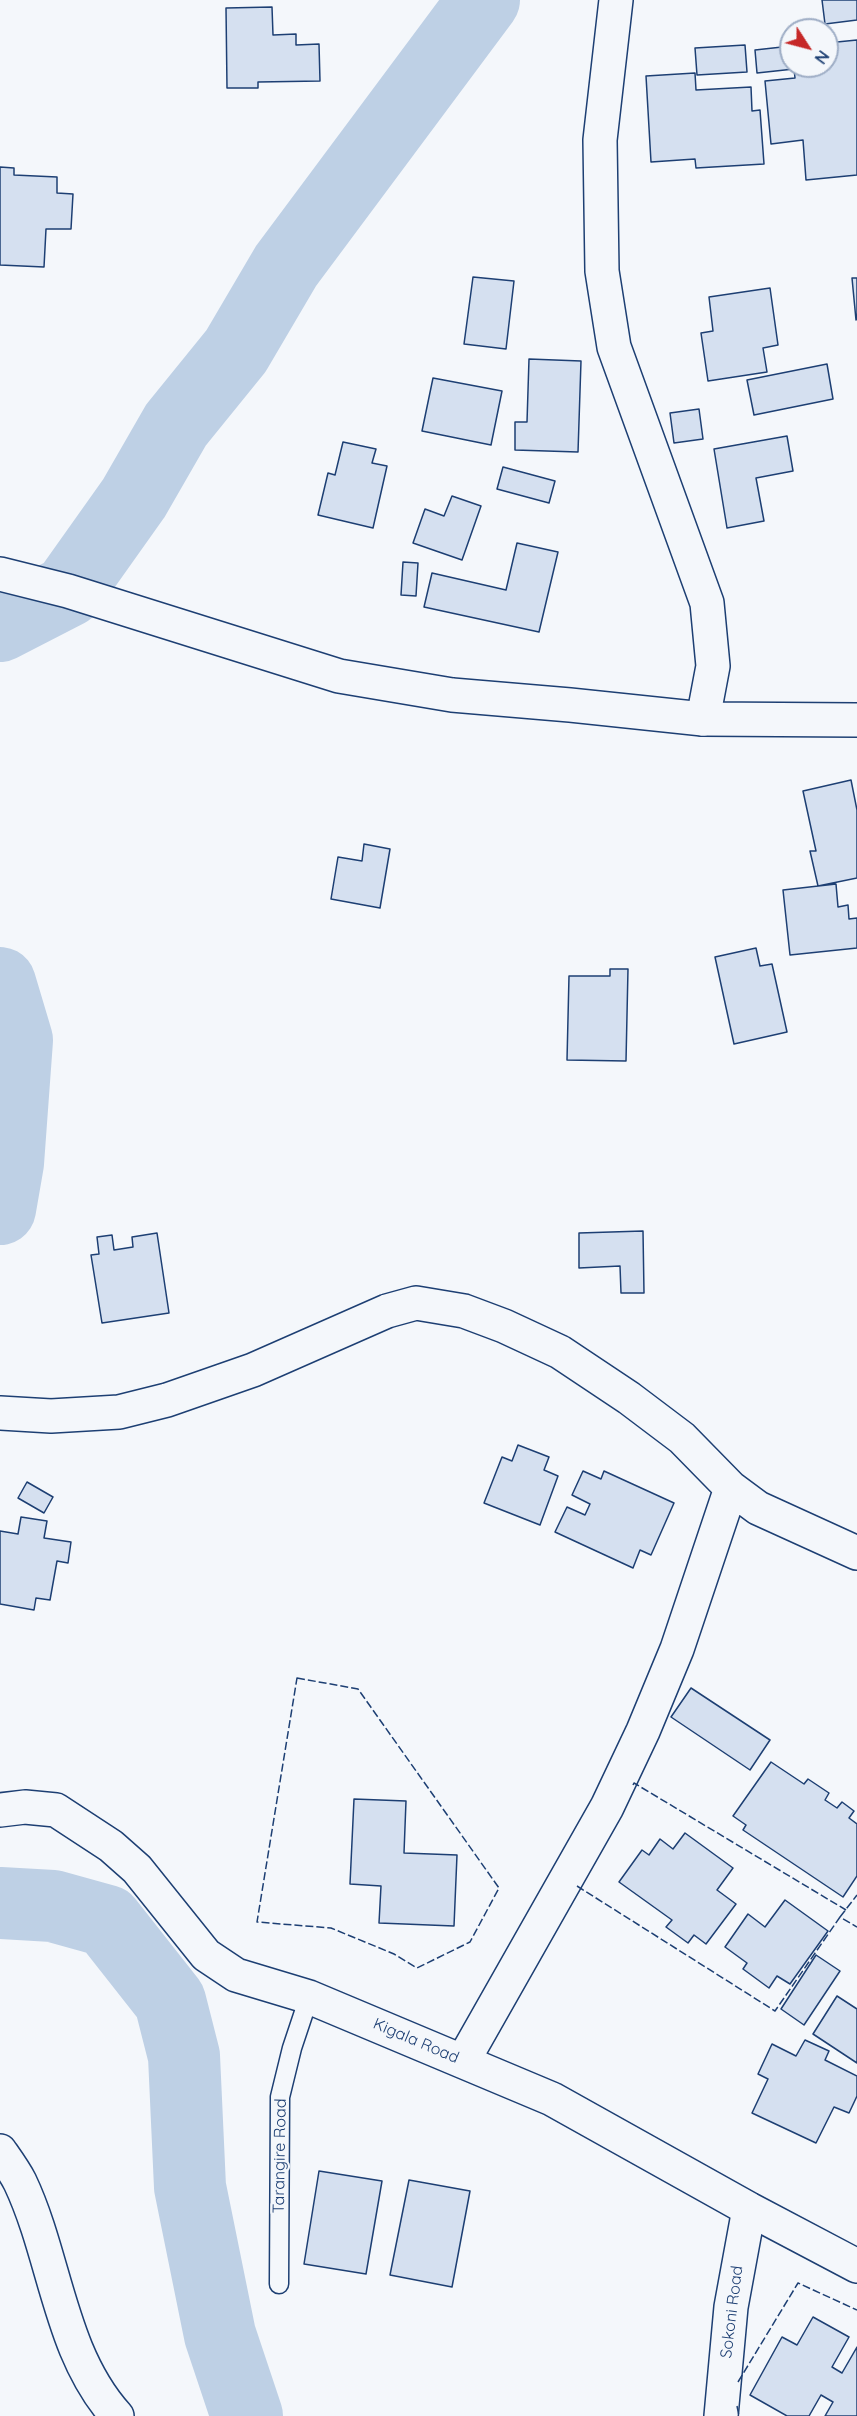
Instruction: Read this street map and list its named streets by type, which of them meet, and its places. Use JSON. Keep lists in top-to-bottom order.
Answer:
{
  "streets": {
    "street": ["Kigala Road", "Sokoni Road"],
    "lane": ["Tarangire Road"]
  },
  "crossings": [
    ["Kigala Road", "Tarangire Road"],
    ["Kigala Road", "Sokoni Road"]
  ],
  "north": "bottom right"
}
